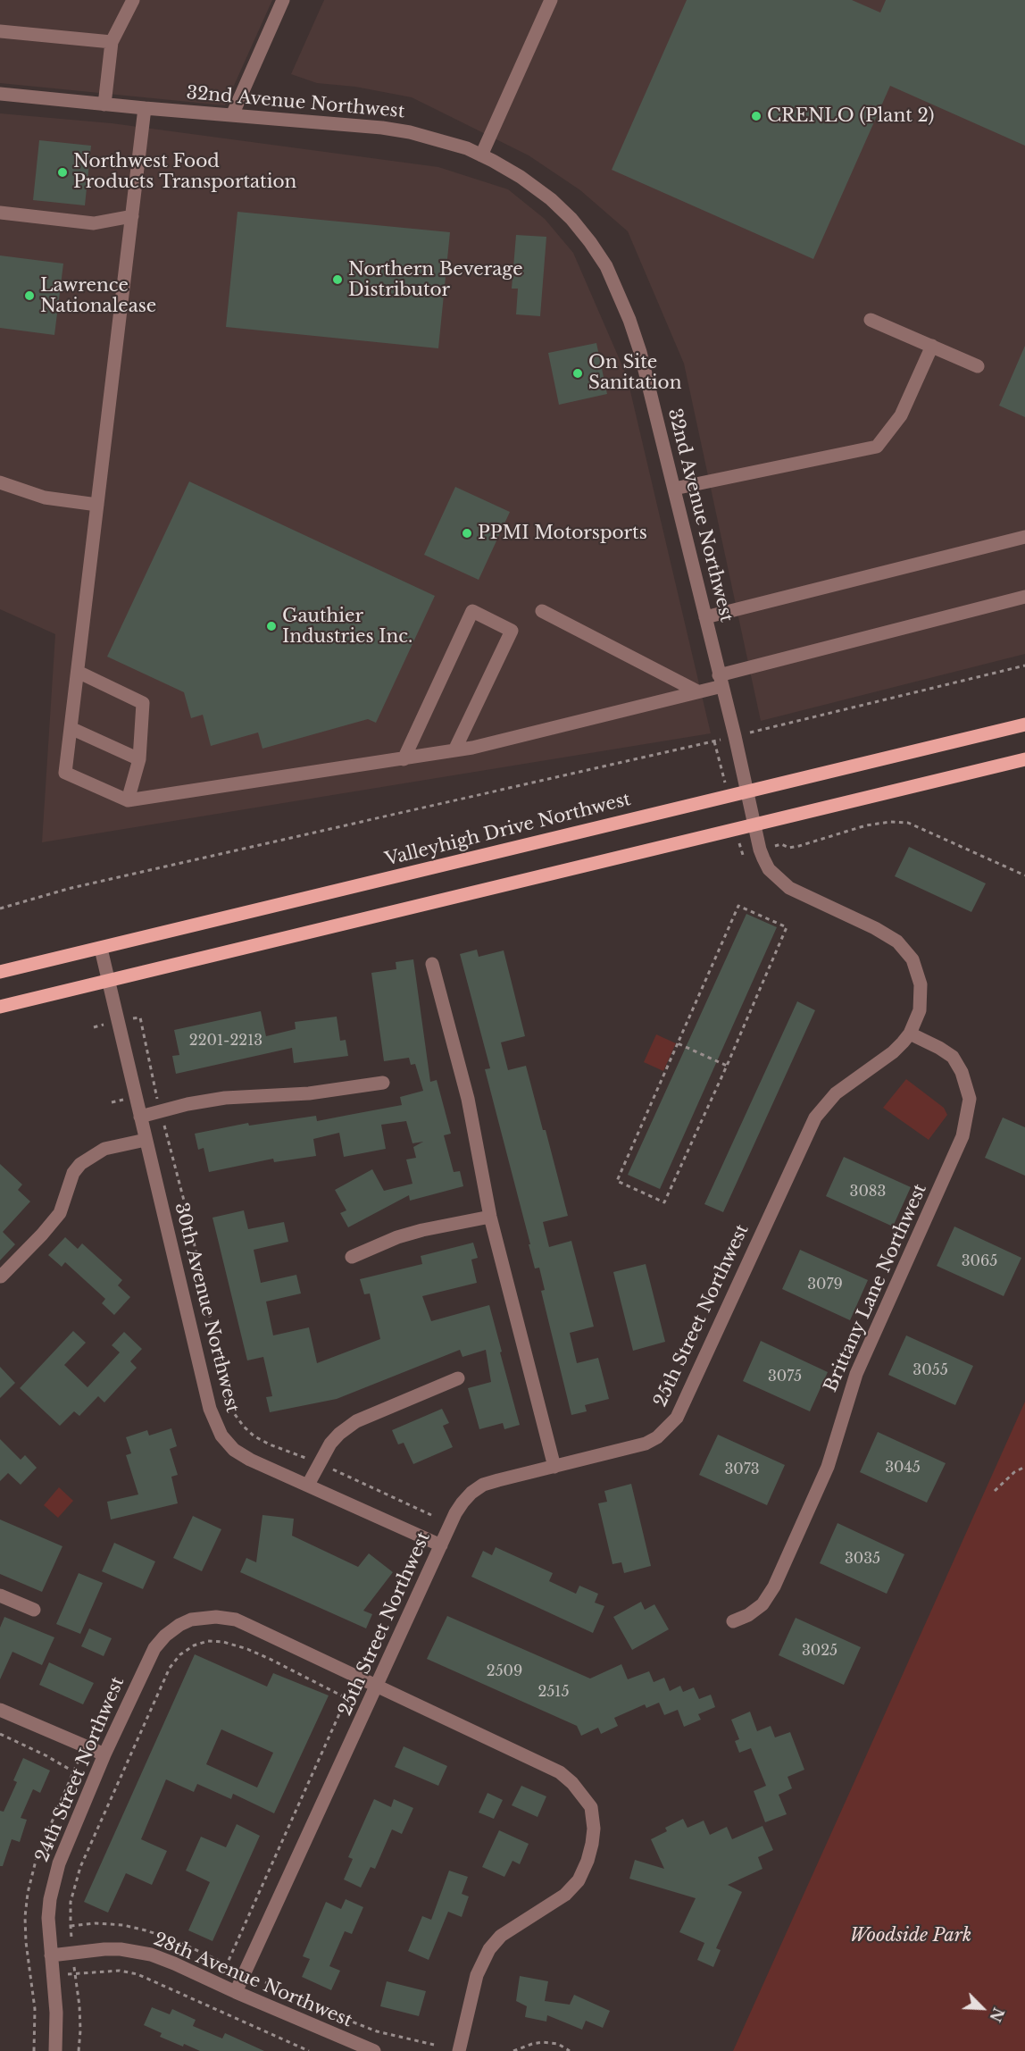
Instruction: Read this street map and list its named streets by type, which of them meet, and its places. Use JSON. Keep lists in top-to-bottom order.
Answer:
{
  "streets": {
    "main road": ["Valleyhigh Drive Northwest"],
    "street": [
      "32nd Avenue Northwest",
      "Brittany Lane Northwest",
      "30th Avenue Northwest",
      "25th Street Northwest",
      "24th Street Northwest",
      "28th Avenue Northwest"
    ]
  },
  "crossings": [
    ["32nd Avenue Northwest", "Valleyhigh Drive Northwest"],
    ["32nd Avenue Northwest", "25th Street Northwest"],
    ["Valleyhigh Drive Northwest", "30th Avenue Northwest"],
    ["Valleyhigh Drive Northwest", "25th Street Northwest"],
    ["Brittany Lane Northwest", "25th Street Northwest"],
    ["30th Avenue Northwest", "25th Street Northwest"],
    ["25th Street Northwest", "24th Street Northwest"],
    ["25th Street Northwest", "28th Avenue Northwest"],
    ["24th Street Northwest", "28th Avenue Northwest"]
  ],
  "parks": ["Woodside Park"],
  "places": [
    "CRENLO (Plant 2)",
    "Northwest Food Products Transportation",
    "Northern Beverage Distributor",
    "Lawrence Nationalease",
    "On Site Sanitation",
    "PPMI Motorsports",
    "Gauthier Industries Inc."
  ],
  "house_numbers": [
    "2201-2213",
    "3083",
    "3065",
    "3079",
    "3055",
    "3075",
    "3045",
    "3073",
    "3035",
    "3025",
    "2509",
    "2515"
  ],
  "north": "bottom right"
}
